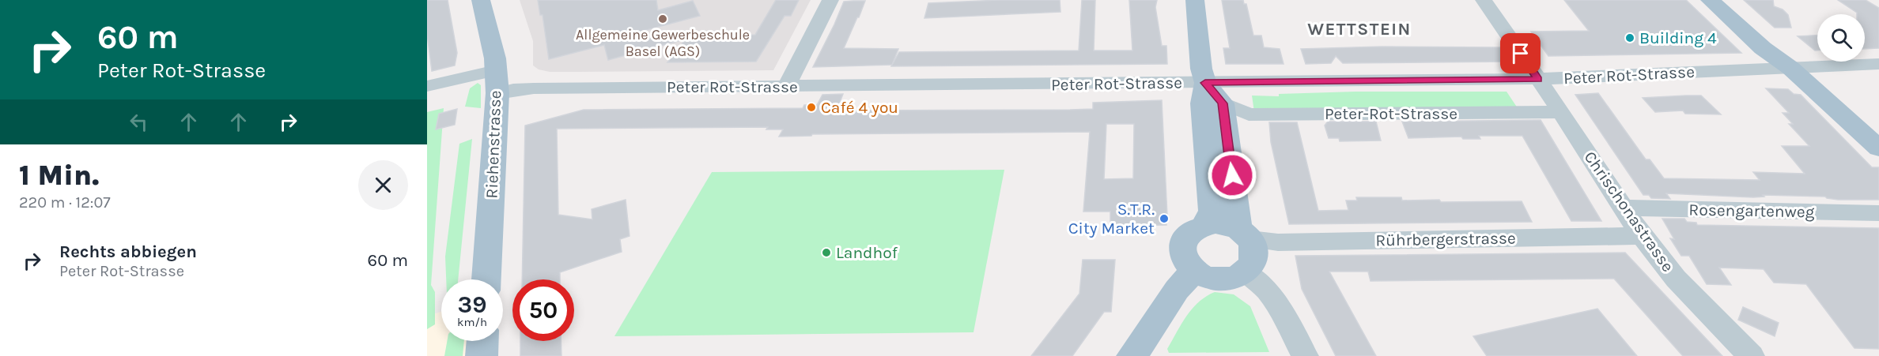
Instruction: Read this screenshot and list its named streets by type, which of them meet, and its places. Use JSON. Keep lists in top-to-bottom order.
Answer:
{
  "streets": {
    "main road": ["Riehenstrasse"],
    "street": [
      "Peter Rot-Strasse",
      "Peter-Rot-Strasse",
      "Rosengartenweg",
      "Chrischonastrasse",
      "Rührbergerstrasse"
    ]
  },
  "crossings": [
    ["Peter Rot-Strasse", "Riehenstrasse"],
    ["Peter Rot-Strasse", "Chrischonastrasse"],
    ["Peter-Rot-Strasse", "Chrischonastrasse"],
    ["Rosengartenweg", "Chrischonastrasse"],
    ["Chrischonastrasse", "Rührbergerstrasse"]
  ],
  "districts": ["WETTSTEIN"],
  "places": [
    "Allgemeine Gewerbeschule Basel (AGS)",
    "Building 4",
    "Café 4 you",
    "S.T.R. City Market",
    "Landhof"
  ],
  "page": {
    "turn": ["60 m", "Peter Rot-Strasse"],
    "heading": ["1 Min.", "220 m · 12:07"],
    "list": [
      {
        "name": "Rechts abbiegen",
        "note": "Peter Rot-Strasse",
        "value": "60 m"
      }
    ],
    "speed": "39 km/h",
    "limit": "50"
  }
}
